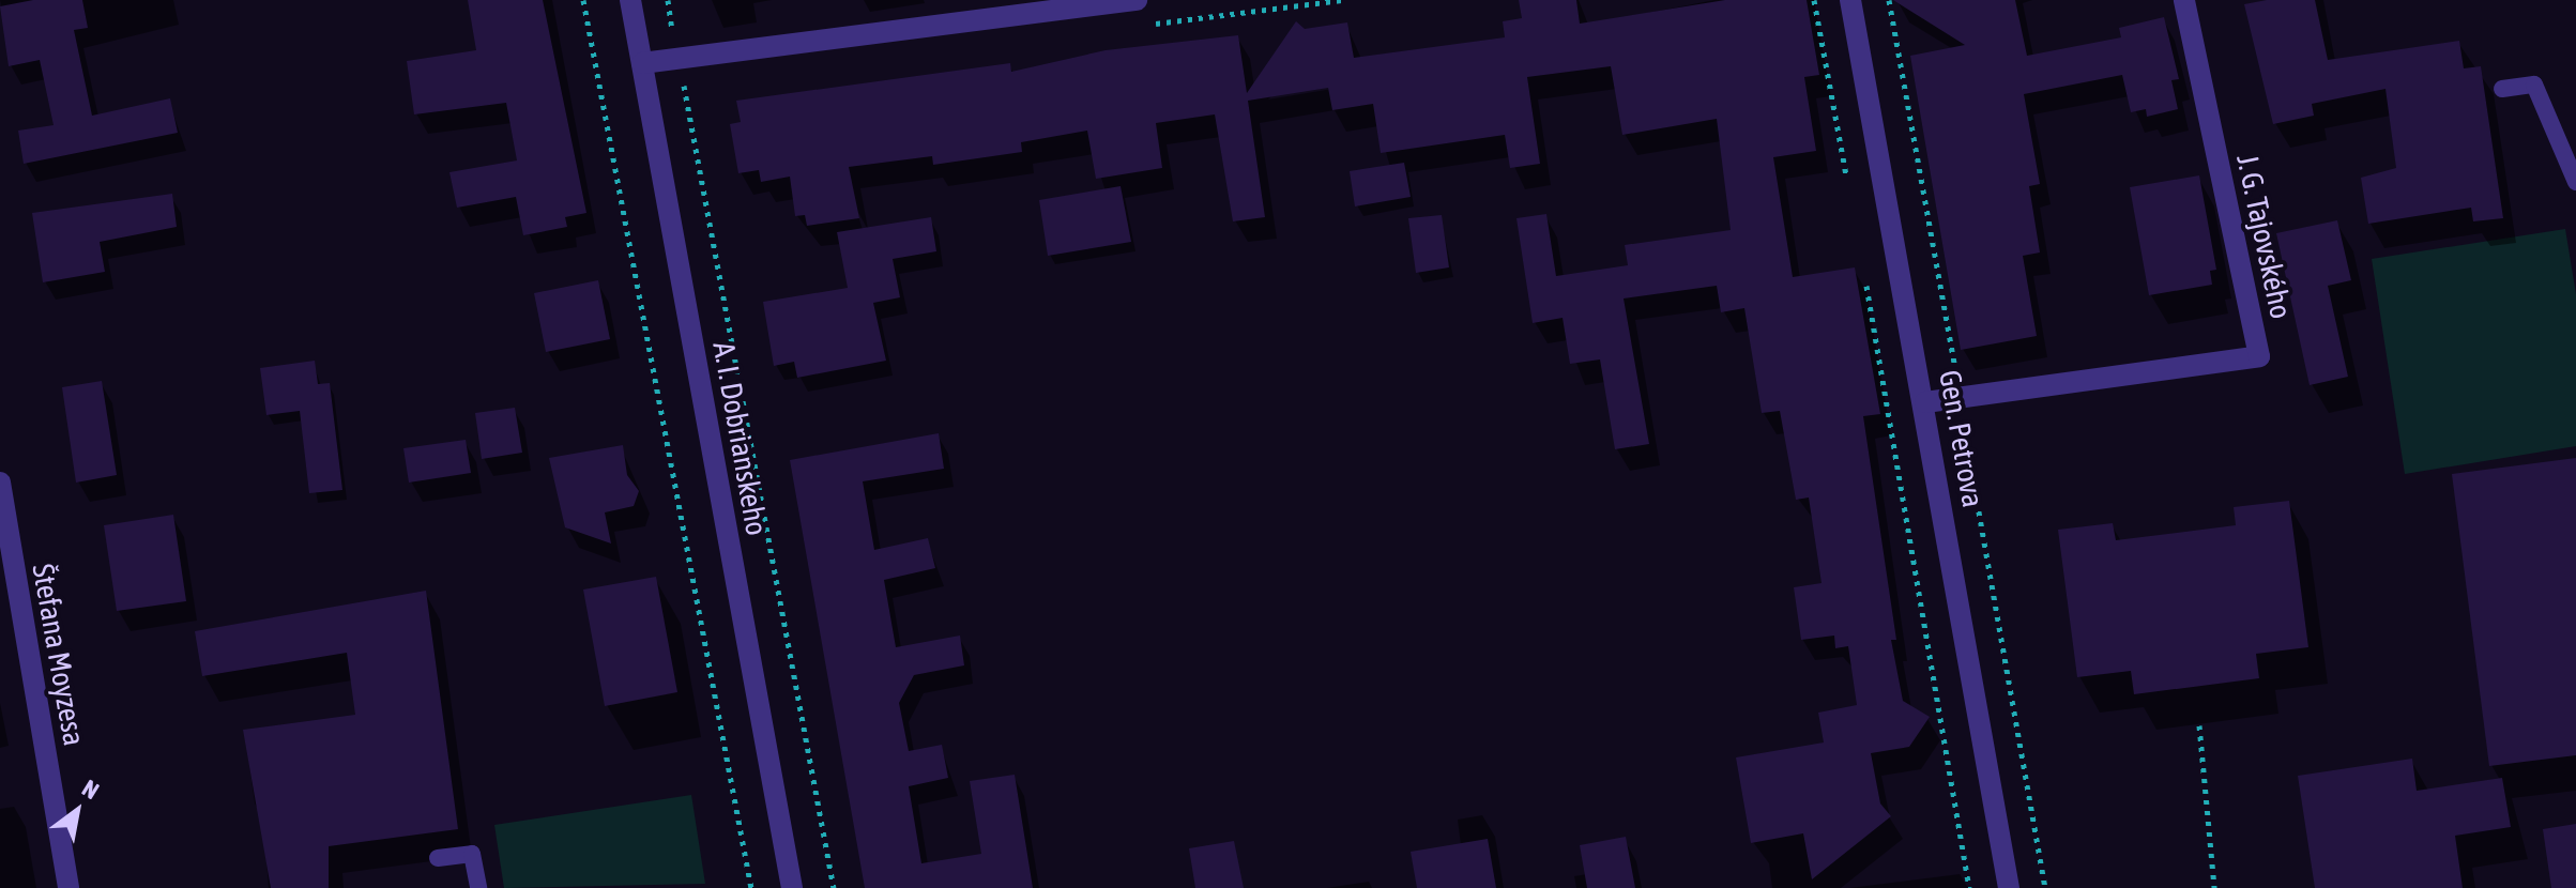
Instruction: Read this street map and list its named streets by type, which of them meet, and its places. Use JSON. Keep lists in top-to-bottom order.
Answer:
{
  "streets": {
    "street": [
      "J. G. Tajovského",
      "A. I. Dobrianskeho",
      "Gen. Petrova",
      "Štefana Moyzesa"
    ]
  },
  "crossings": [
    ["J. G. Tajovského", "Gen. Petrova"]
  ],
  "north": "top right"
}
